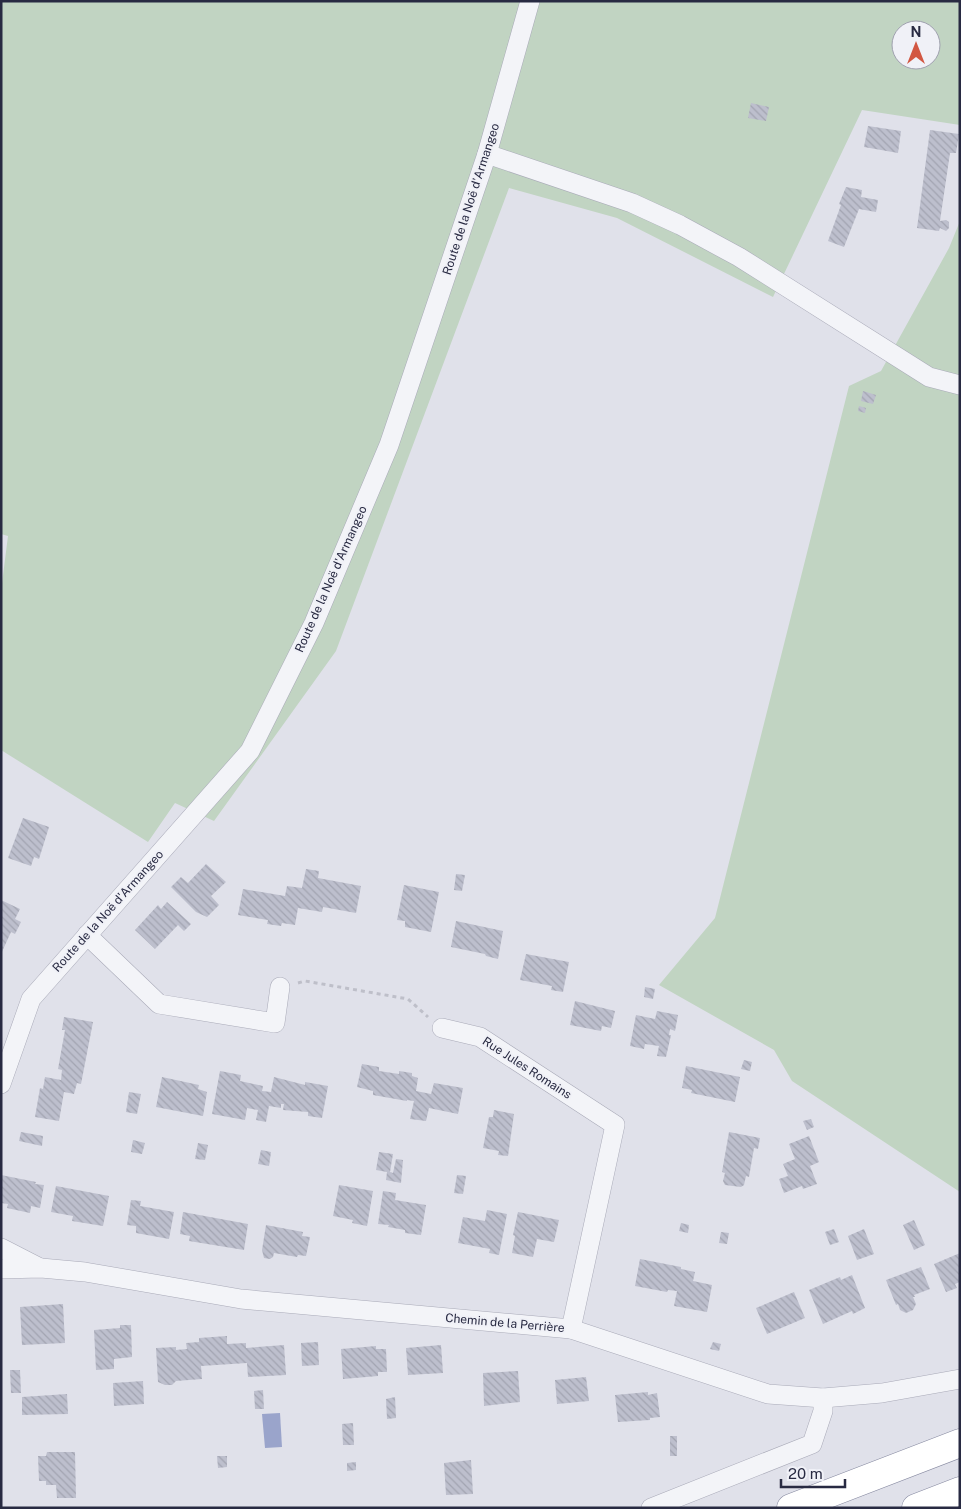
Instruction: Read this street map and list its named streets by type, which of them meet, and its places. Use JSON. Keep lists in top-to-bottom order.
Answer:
{
  "streets": {
    "street": ["Route de la Noë d'Armangeo", "Rue Jules Romains", "Chemin de la Perrière"]
  },
  "crossings": [
    ["Rue Jules Romains", "Chemin de la Perrière"]
  ],
  "scale_bar": "20 m",
  "north": "top"
}
